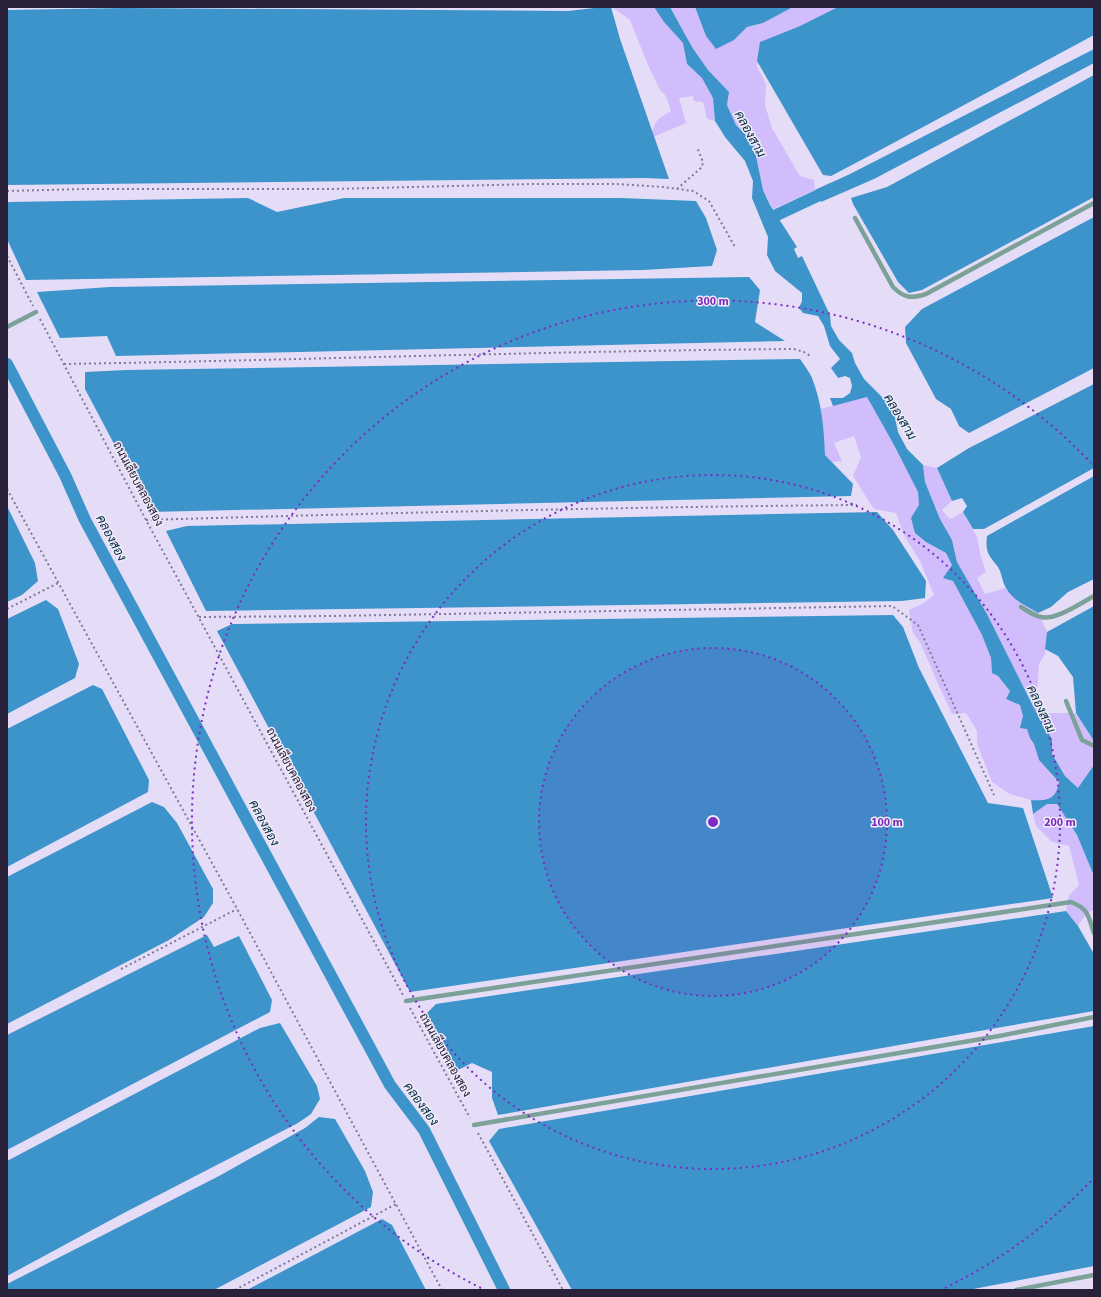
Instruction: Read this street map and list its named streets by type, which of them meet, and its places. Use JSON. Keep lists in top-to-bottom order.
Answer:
{
  "streets": {
    "path": ["ถนนเลียบคลองสอง"]
  },
  "water": ["คลองสาม", "คลองสอง"],
  "rings": ["300 m", "100 m", "200 m"]
}
